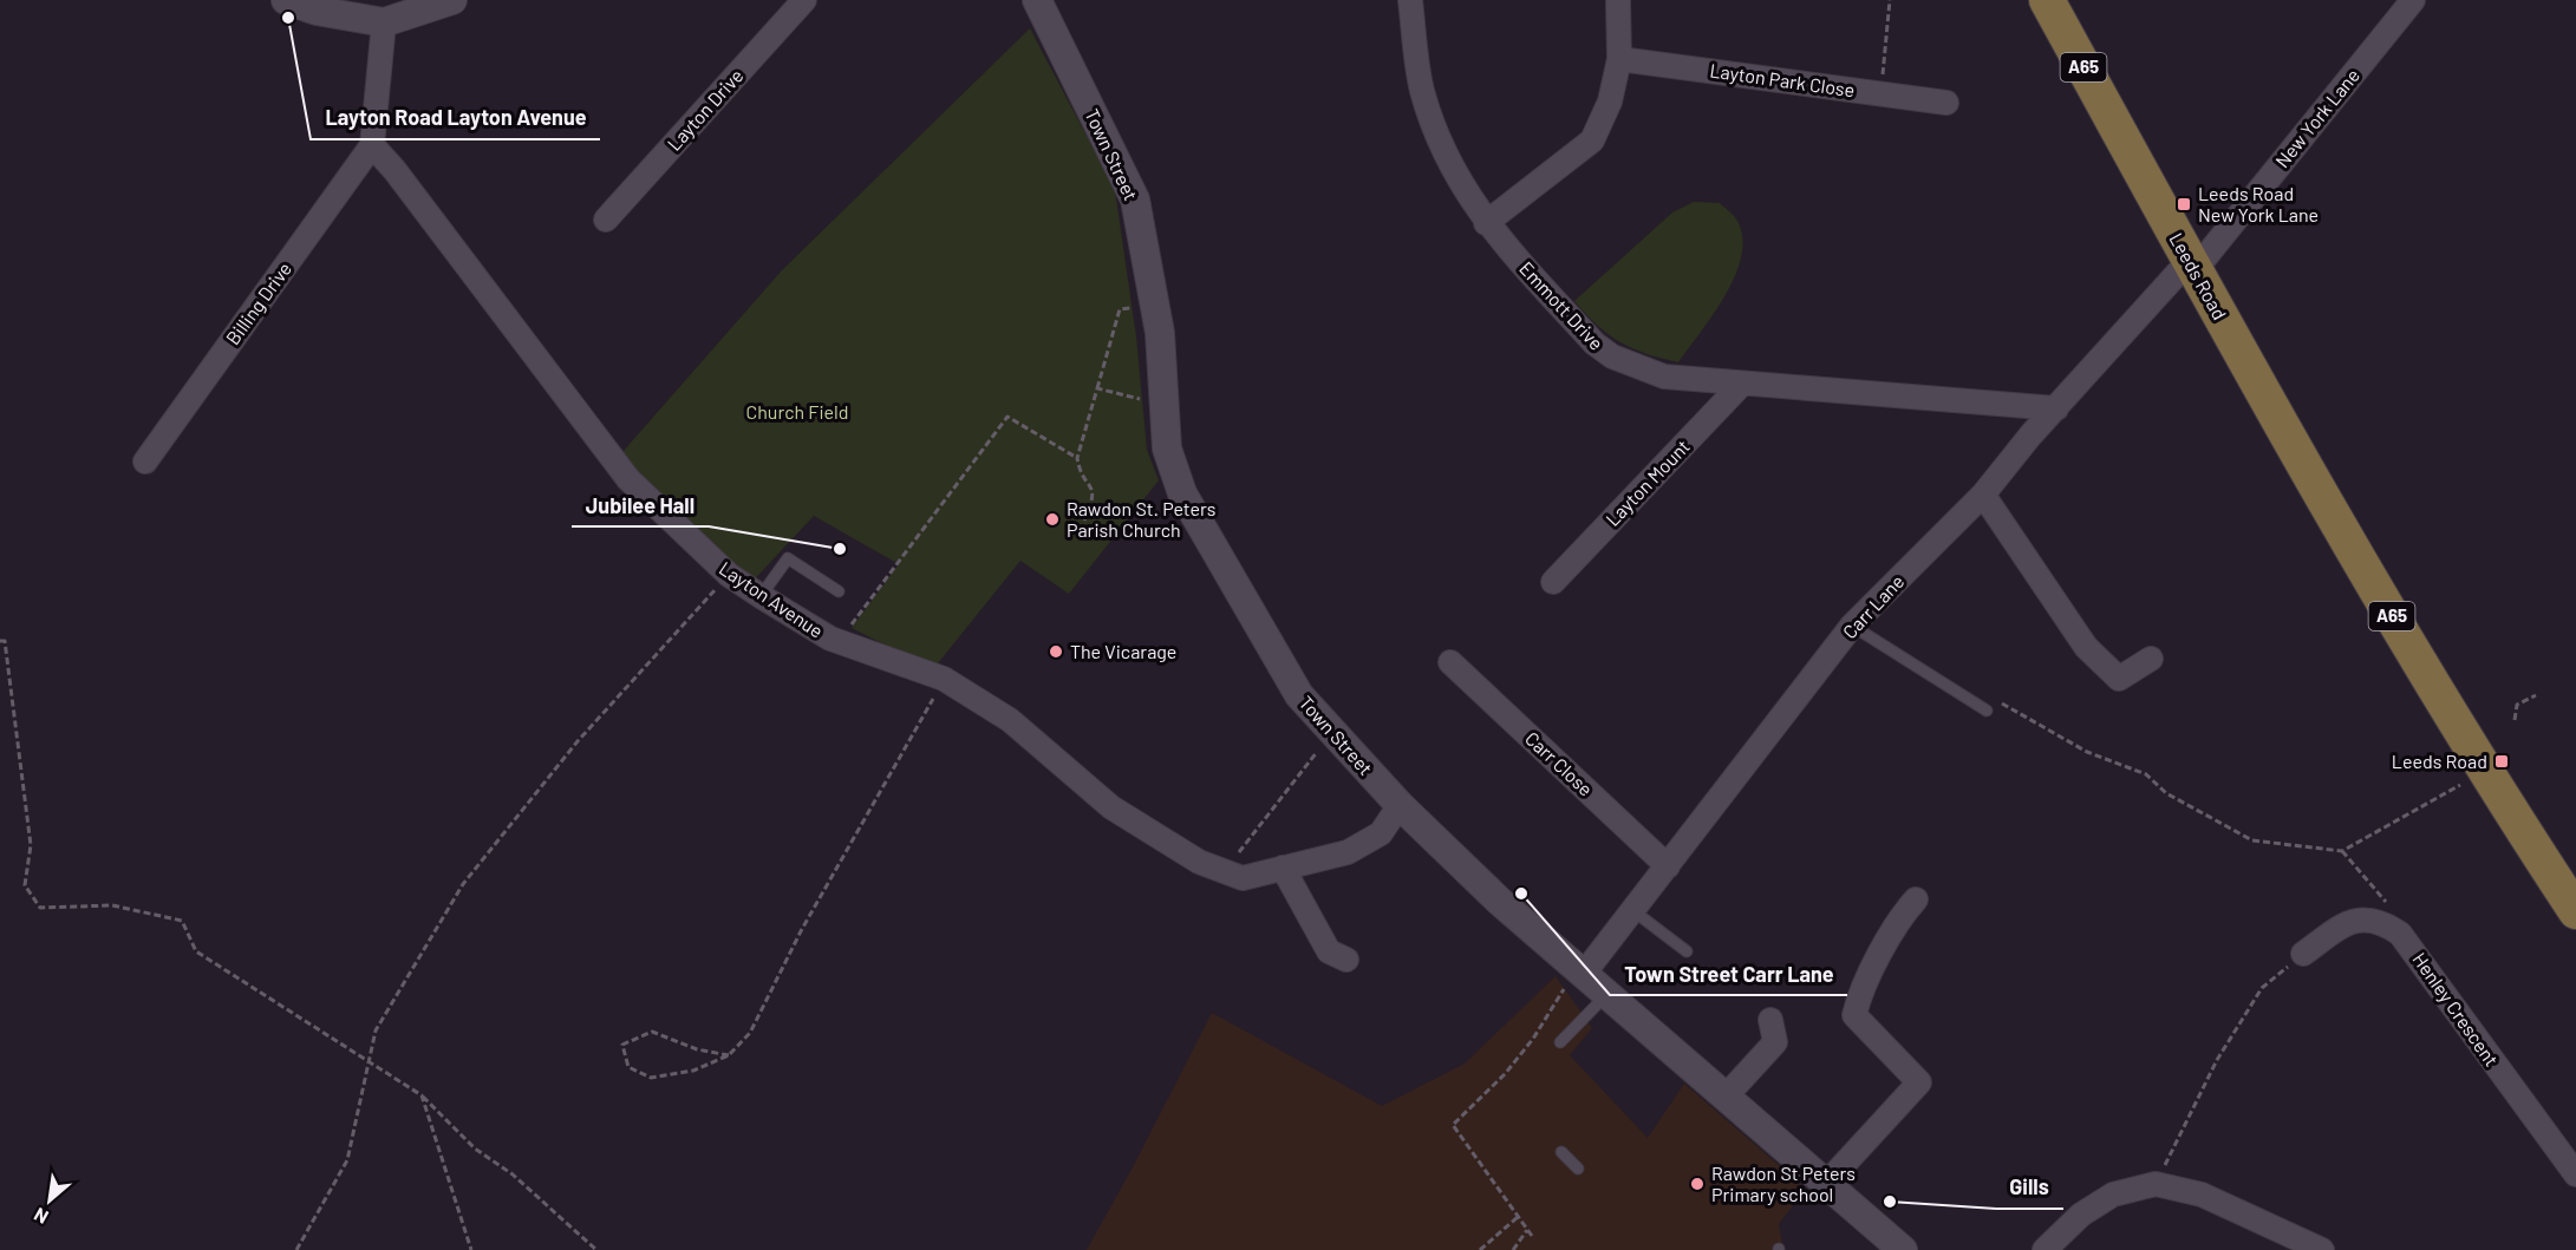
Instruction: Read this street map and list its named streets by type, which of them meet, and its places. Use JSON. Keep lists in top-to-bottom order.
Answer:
{
  "streets": {
    "main road": ["A65", "Leeds Road"],
    "street": [
      "Layton Park Close",
      "Layton Drive",
      "New York Lane",
      "Town Street",
      "Billing Drive",
      "Emmott Drive",
      "Layton Mount",
      "Layton Avenue",
      "Carr Lane",
      "Carr Close",
      "Henley Crescent"
    ]
  },
  "crossings": [
    ["New York Lane", "Leeds Road"],
    ["New York Lane", "Carr Lane"],
    ["Town Street", "Layton Avenue"],
    ["Town Street", "Carr Lane"],
    ["Leeds Road", "Carr Lane"],
    ["Billing Drive", "Layton Avenue"],
    ["Emmott Drive", "Layton Mount"],
    ["Emmott Drive", "Carr Lane"],
    ["Carr Lane", "Carr Close"]
  ],
  "parks": ["Church Field"],
  "places": {
    "other": [
      "Layton Road Layton Avenue",
      "Rawdon St. Peters Parish Church",
      "Jubilee Hall",
      "The Vicarage",
      "Town Street Carr Lane",
      "Rawdon St Peters Primary school",
      "Gills"
    ],
    "transit": ["Leeds Road New York Lane", "Leeds Road"]
  },
  "north": "bottom left"
}
